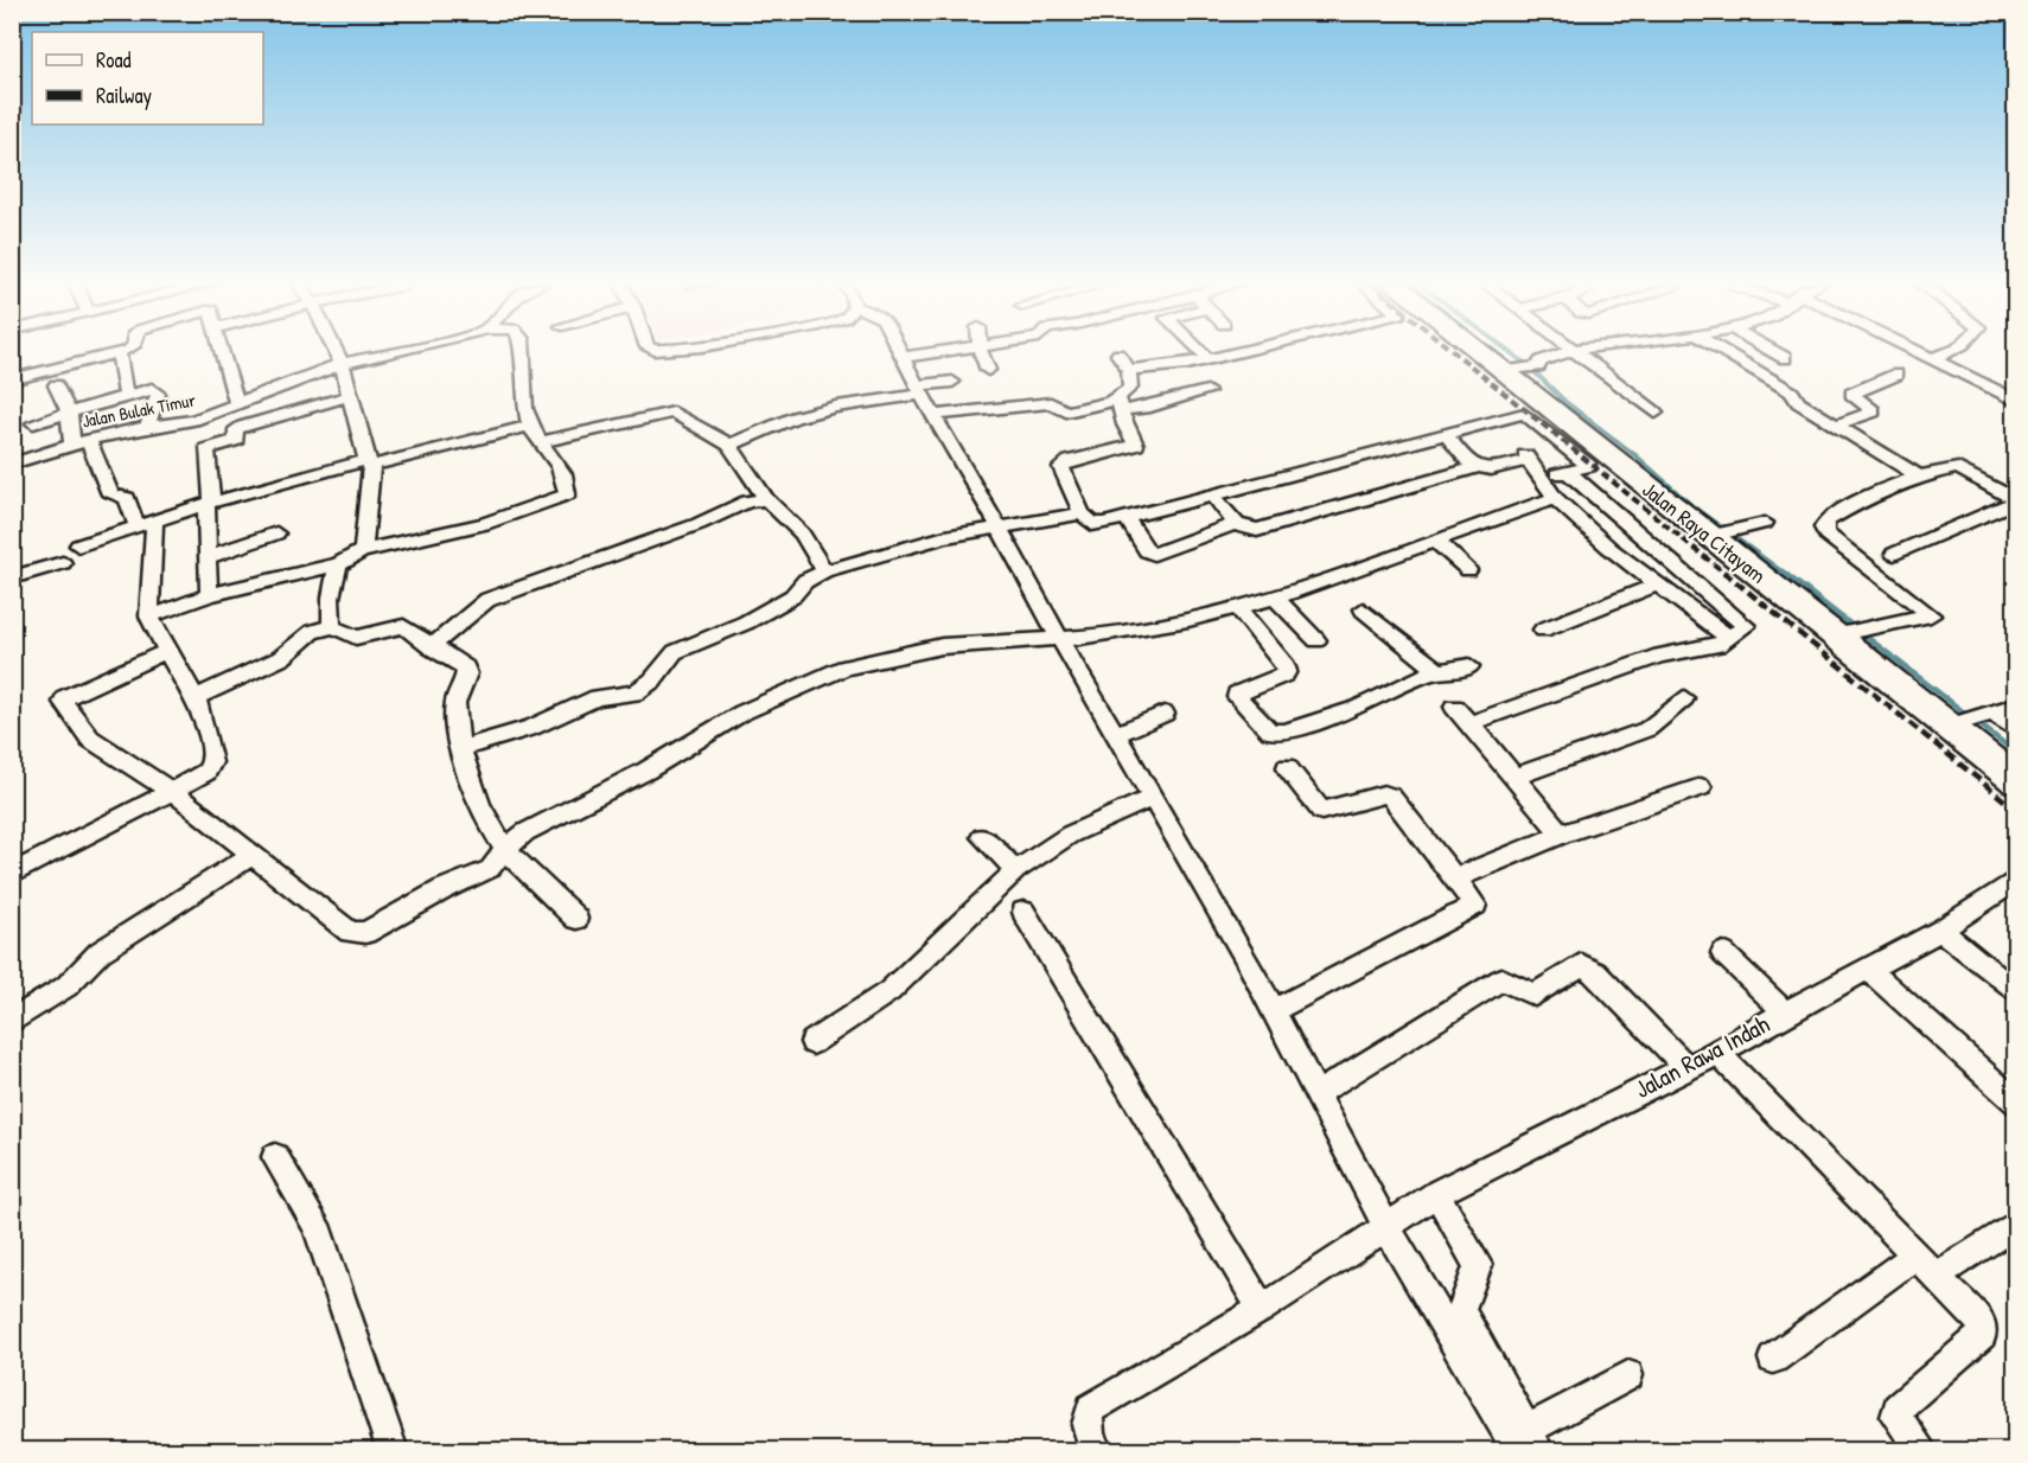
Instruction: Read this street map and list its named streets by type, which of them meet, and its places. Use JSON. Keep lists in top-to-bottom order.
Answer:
{
  "streets": {
    "main road": ["Jalan Raya Citayam"],
    "street": ["Jalan Bulak Timur", "Jalan Rawa Indah"]
  },
  "legend": ["Road", "Railway"]
}
